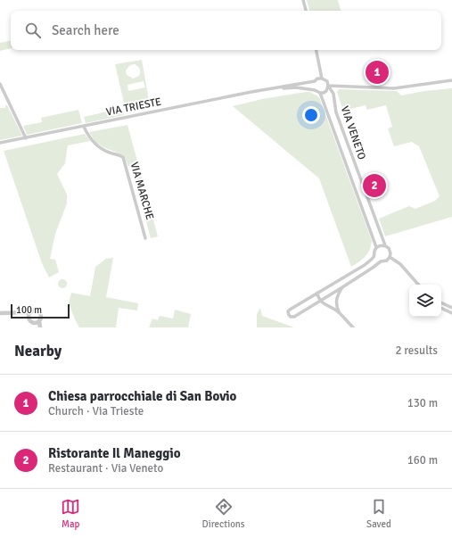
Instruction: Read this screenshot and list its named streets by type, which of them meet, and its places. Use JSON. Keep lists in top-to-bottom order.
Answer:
{
  "streets": {
    "street": ["VIA TRIESTE", "VIA VENETO", "VIA MARCHE"]
  },
  "crossings": [
    ["VIA TRIESTE", "VIA MARCHE"]
  ],
  "scale_bar": "100 m",
  "page": {
    "search": "Search here",
    "pins": ["1", "2"],
    "scale": "100 m",
    "heading": ["Nearby", "2 results"],
    "list": [
      {
        "mark": "1",
        "name": "Chiesa parrocchiale di San Bovio",
        "note": "Church · Via Trieste",
        "value": "130 m"
      },
      {
        "mark": "2",
        "name": "Ristorante Il Maneggio",
        "note": "Restaurant · Via Veneto",
        "value": "160 m"
      }
    ],
    "nav": ["Map", "Directions", "Saved"]
  }
}
